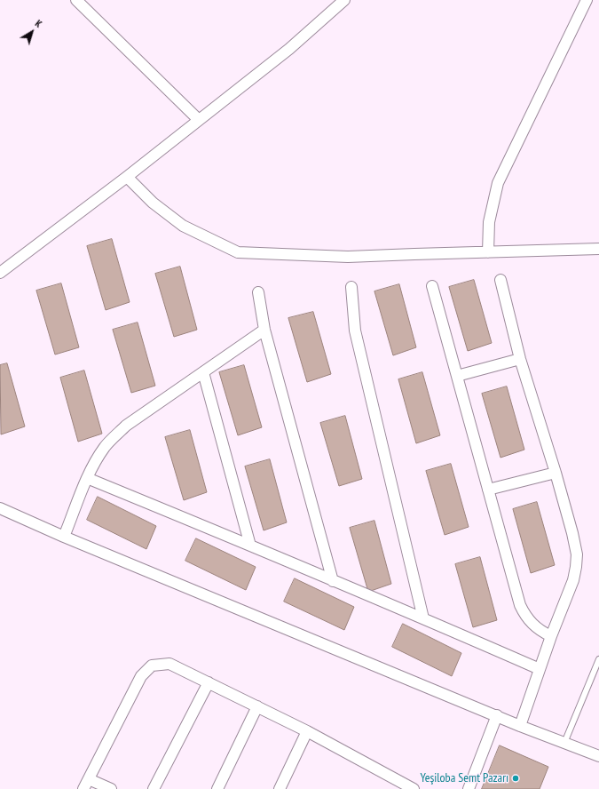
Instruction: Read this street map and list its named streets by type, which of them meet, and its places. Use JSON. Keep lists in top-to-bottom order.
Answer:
{
  "places": ["Yeşiloba Semt Pazarı"],
  "north": "top right"
}
